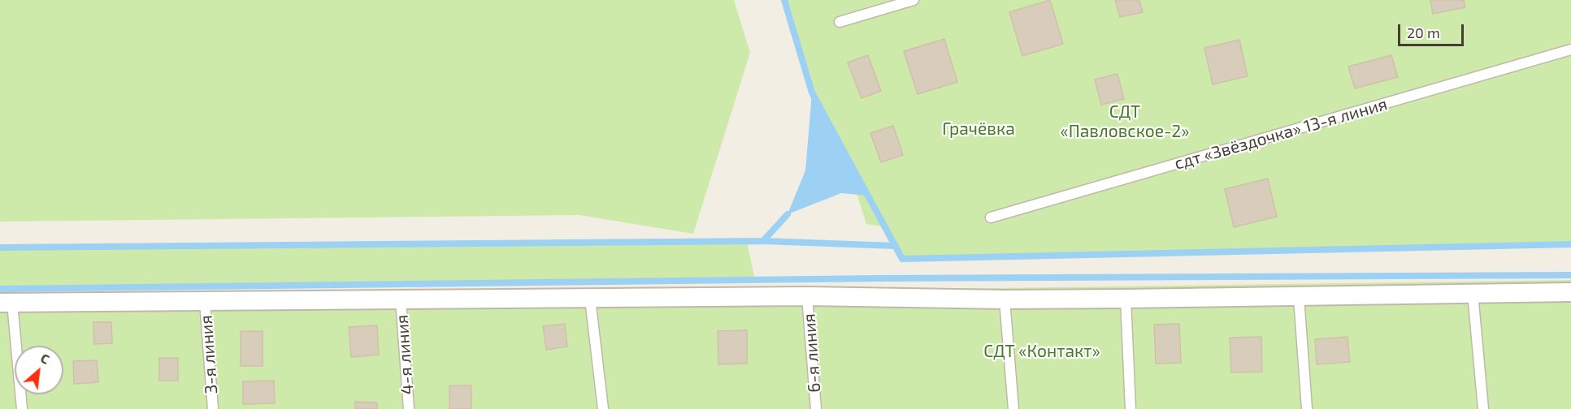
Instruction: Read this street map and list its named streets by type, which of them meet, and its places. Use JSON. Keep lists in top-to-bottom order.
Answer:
{
  "streets": {
    "lane": [
      "сдт «Звёздочка» 13-я линия",
      "6-я линия",
      "3-я линия",
      "4-я линия"
    ]
  },
  "parks": ["СДТ «Павловское-2»", "Грачёвка", "СДТ «Контакт»"],
  "scale_bar": "20 m",
  "north": "top right"
}
